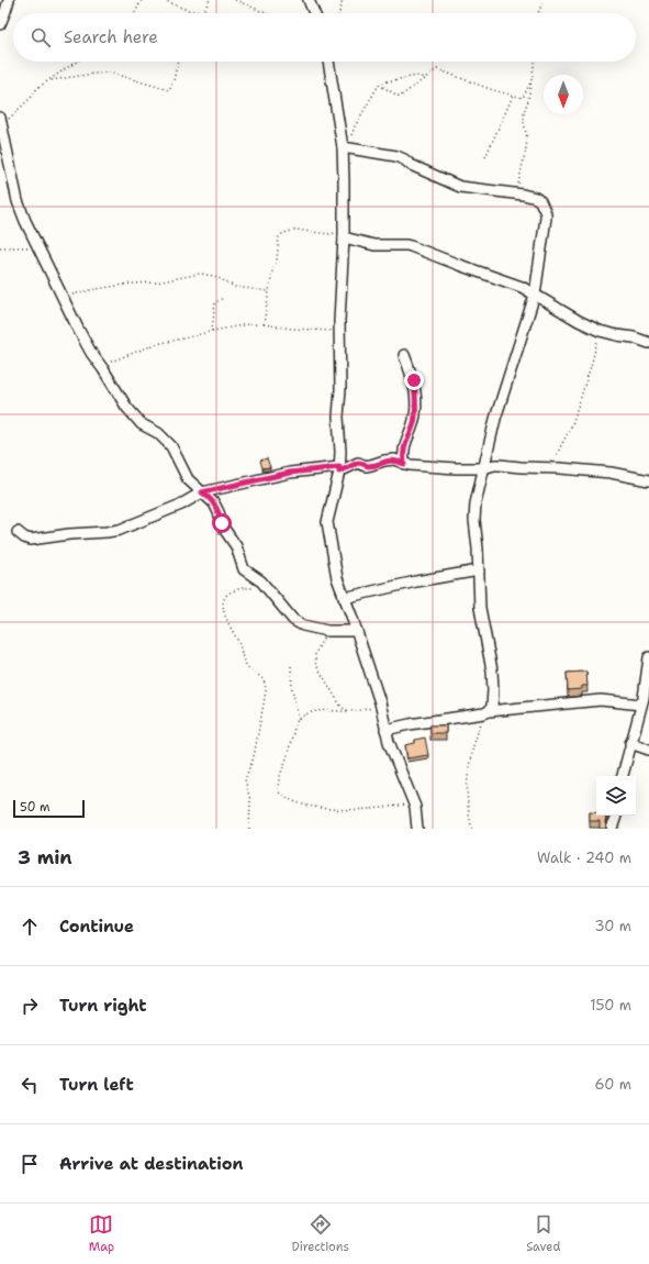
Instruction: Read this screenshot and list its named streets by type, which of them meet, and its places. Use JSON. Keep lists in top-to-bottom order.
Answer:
{
  "scale_bar": "50 m",
  "north": "bottom",
  "page": {
    "search": "Search here",
    "scale": "50 m",
    "heading": ["3 min", "Walk · 240 m"],
    "list": [
      ["Continue", "30 m"],
      ["Turn right", "150 m"],
      ["Turn left", "60 m"],
      "Arrive at destination"
    ],
    "nav": ["Map", "Directions", "Saved"]
  }
}
